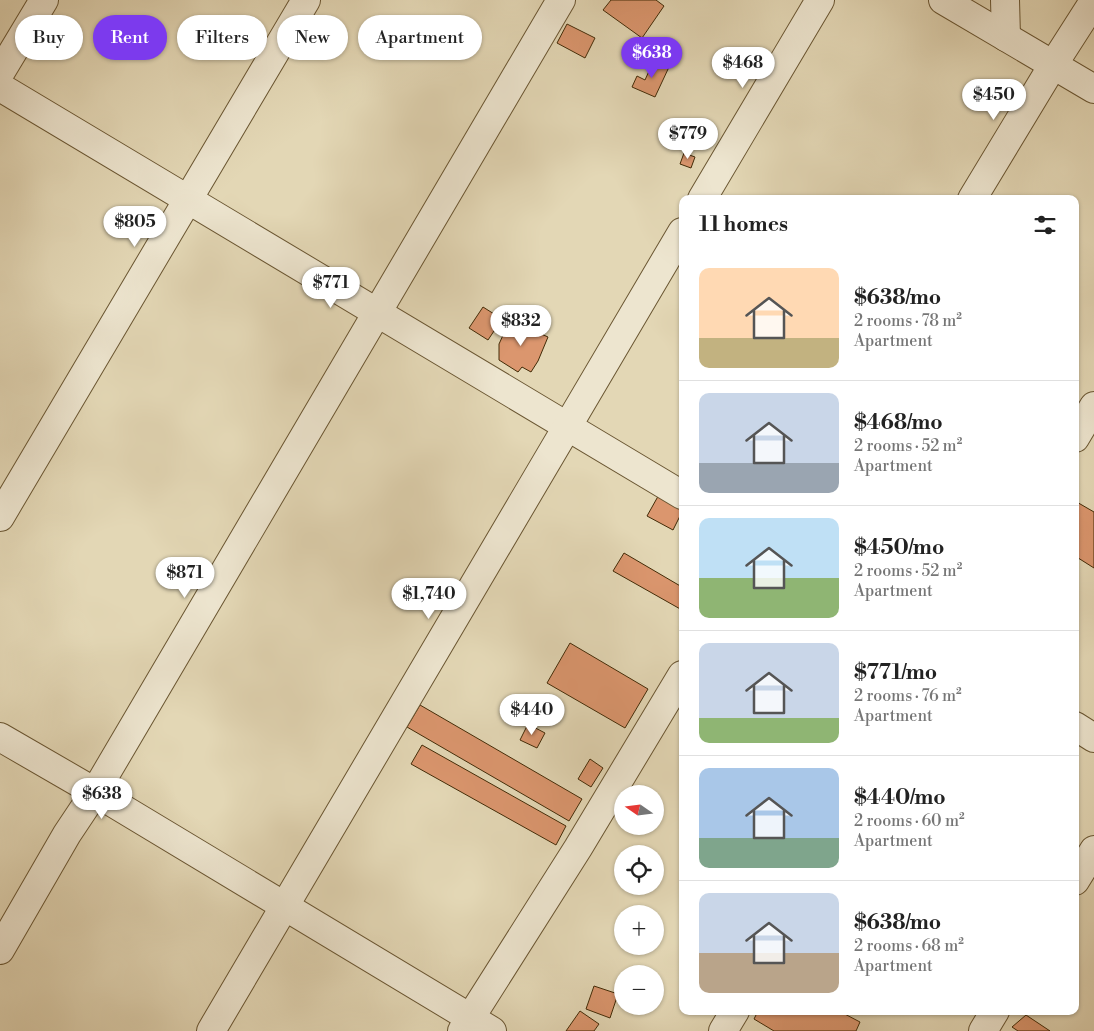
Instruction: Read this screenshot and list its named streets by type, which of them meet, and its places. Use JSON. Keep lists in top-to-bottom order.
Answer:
{
  "north": "left",
  "page": {
    "chip": [
      "Buy",
      "Rent",
      "Filters",
      "New",
      "Apartment"
    ],
    "price": [
      "$638",
      "$468",
      "$450",
      "$779",
      "$805",
      "$771",
      "$832",
      "$871",
      "$1,740",
      "$440",
      "$638"
    ],
    "heading": "11 homes",
    "list": [
      {
        "name": "$638/mo",
        "note": "2 rooms · 78 m² · Apartment"
      },
      {
        "name": "$468/mo",
        "note": "2 rooms · 52 m² · Apartment"
      },
      {
        "name": "$450/mo",
        "note": "2 rooms · 52 m² · Apartment"
      },
      {
        "name": "$771/mo",
        "note": "2 rooms · 76 m² · Apartment"
      },
      {
        "name": "$440/mo",
        "note": "2 rooms · 60 m² · Apartment"
      },
      {
        "name": "$638/mo",
        "note": "2 rooms · 68 m² · Apartment"
      }
    ],
    "map_buttons": ["+", "−"]
  }
}
